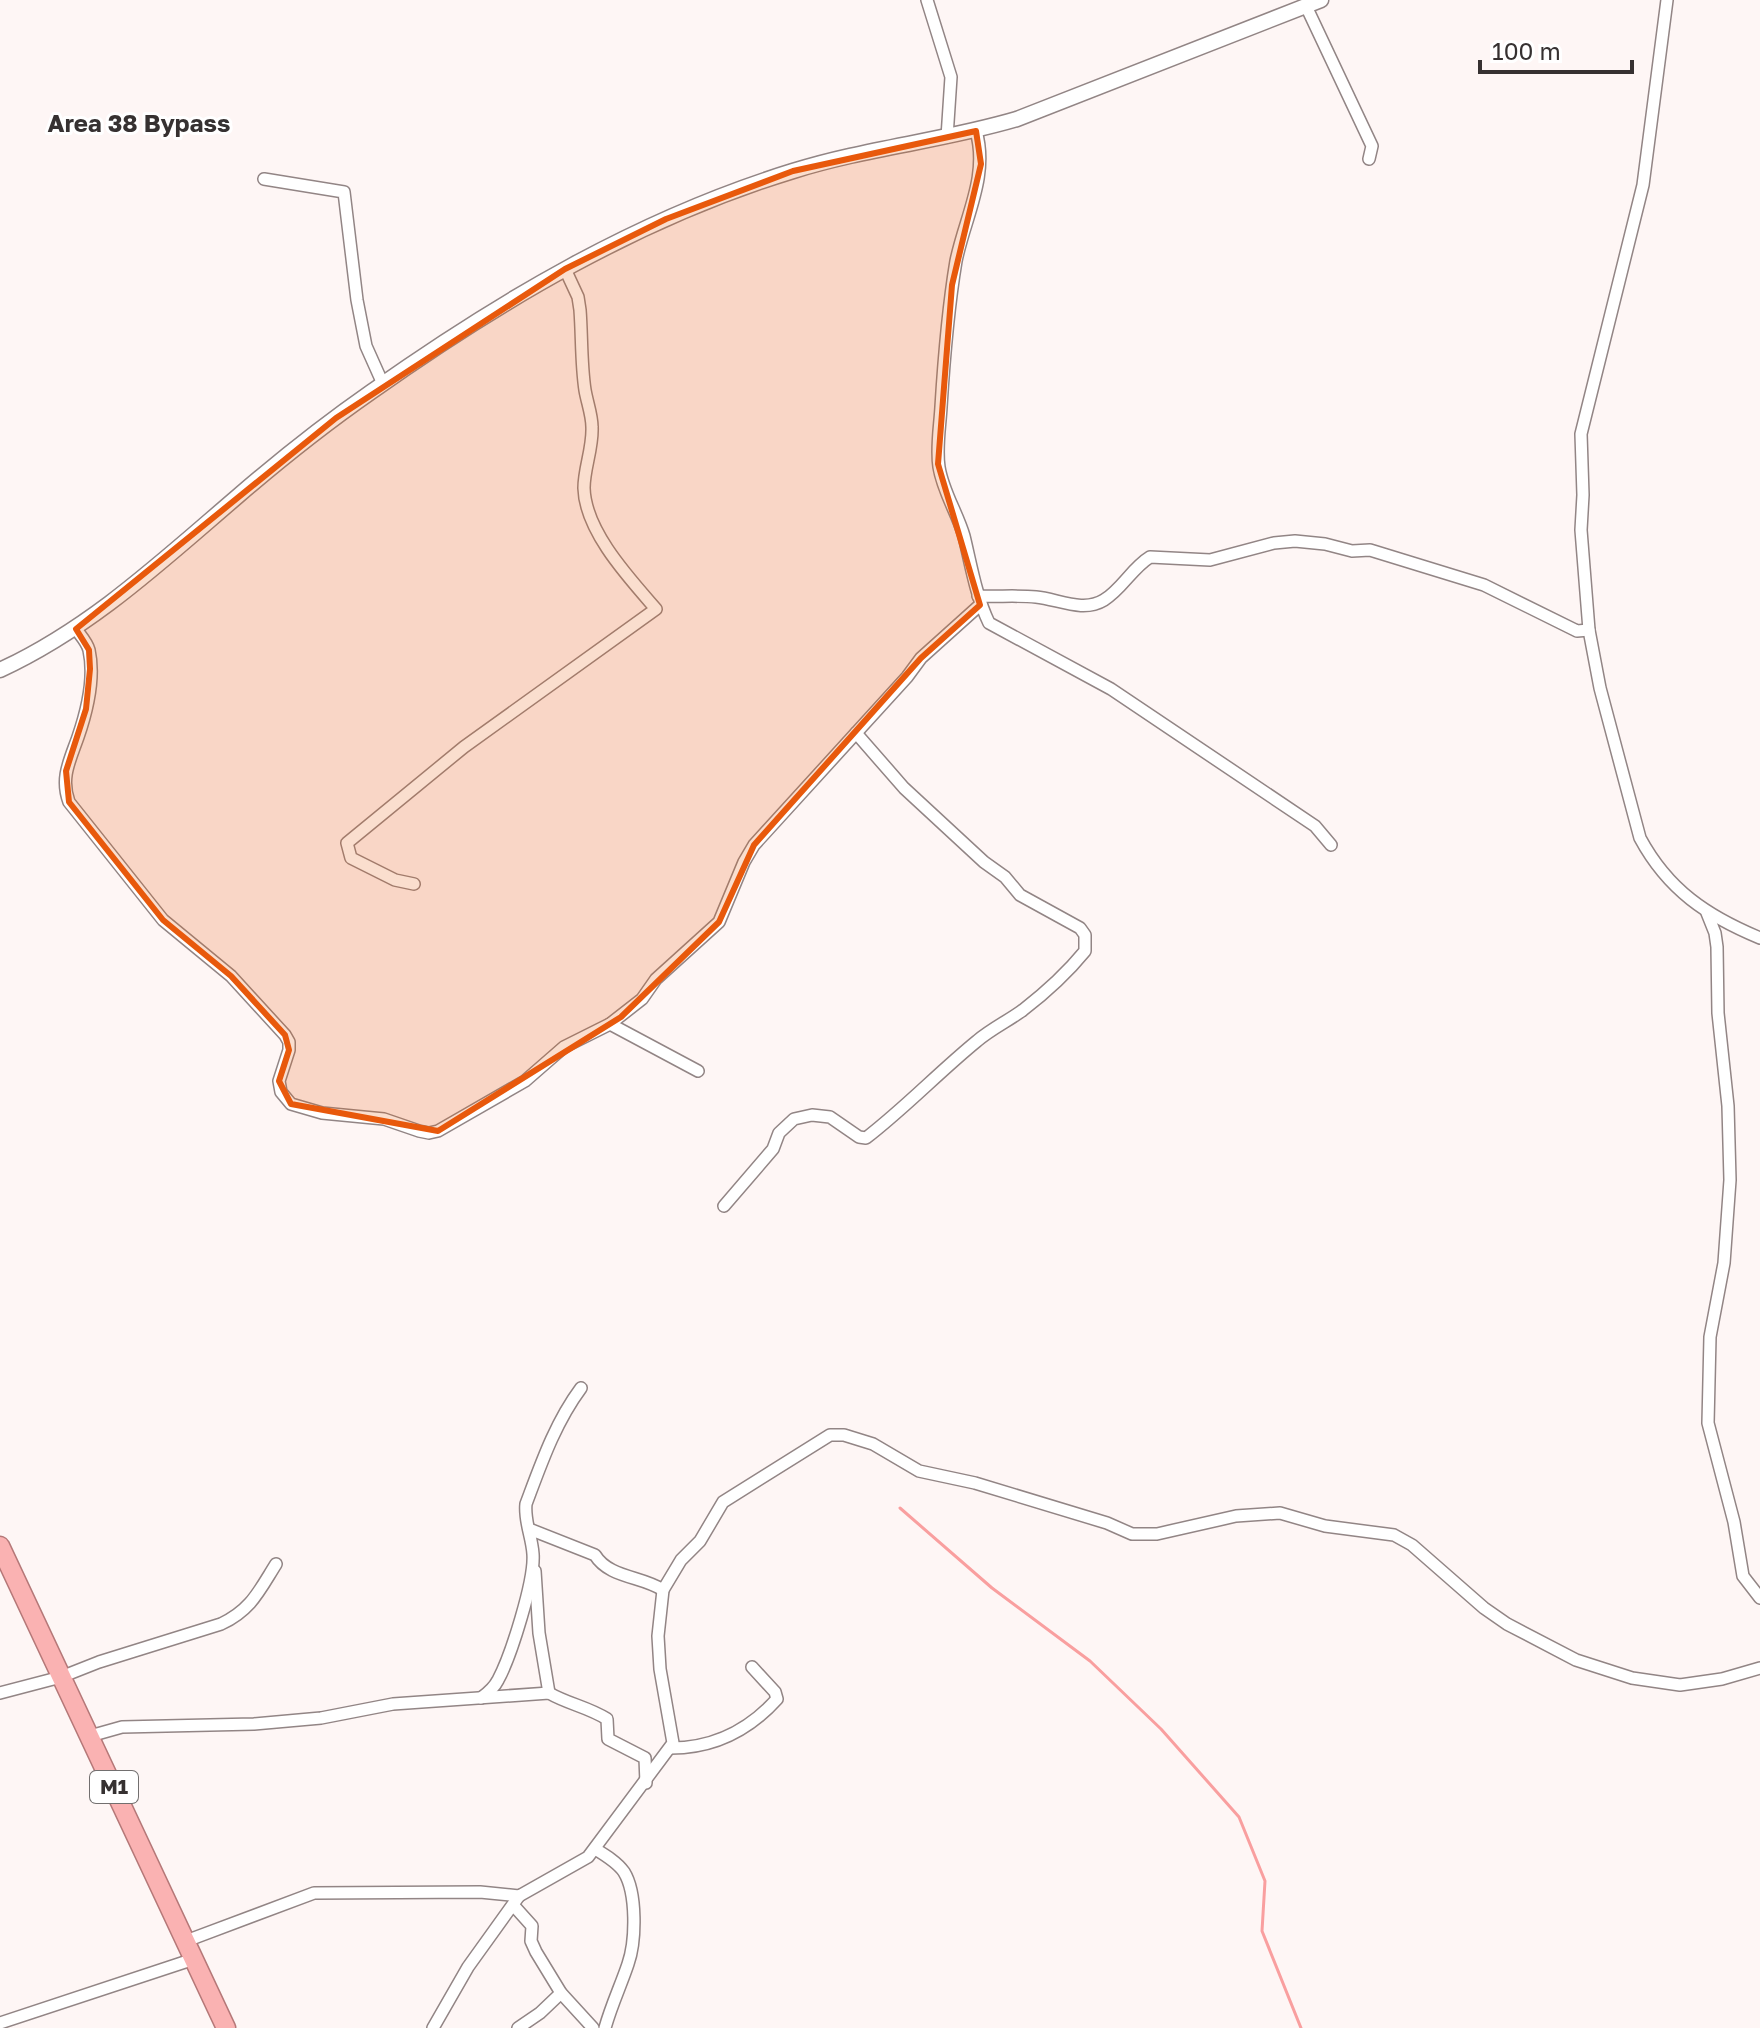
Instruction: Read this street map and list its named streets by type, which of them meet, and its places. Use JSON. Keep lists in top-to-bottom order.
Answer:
{
  "streets": {
    "highway": ["M1"]
  },
  "districts": ["Area 38 Bypass"],
  "scale_bar": "100 m"
}
